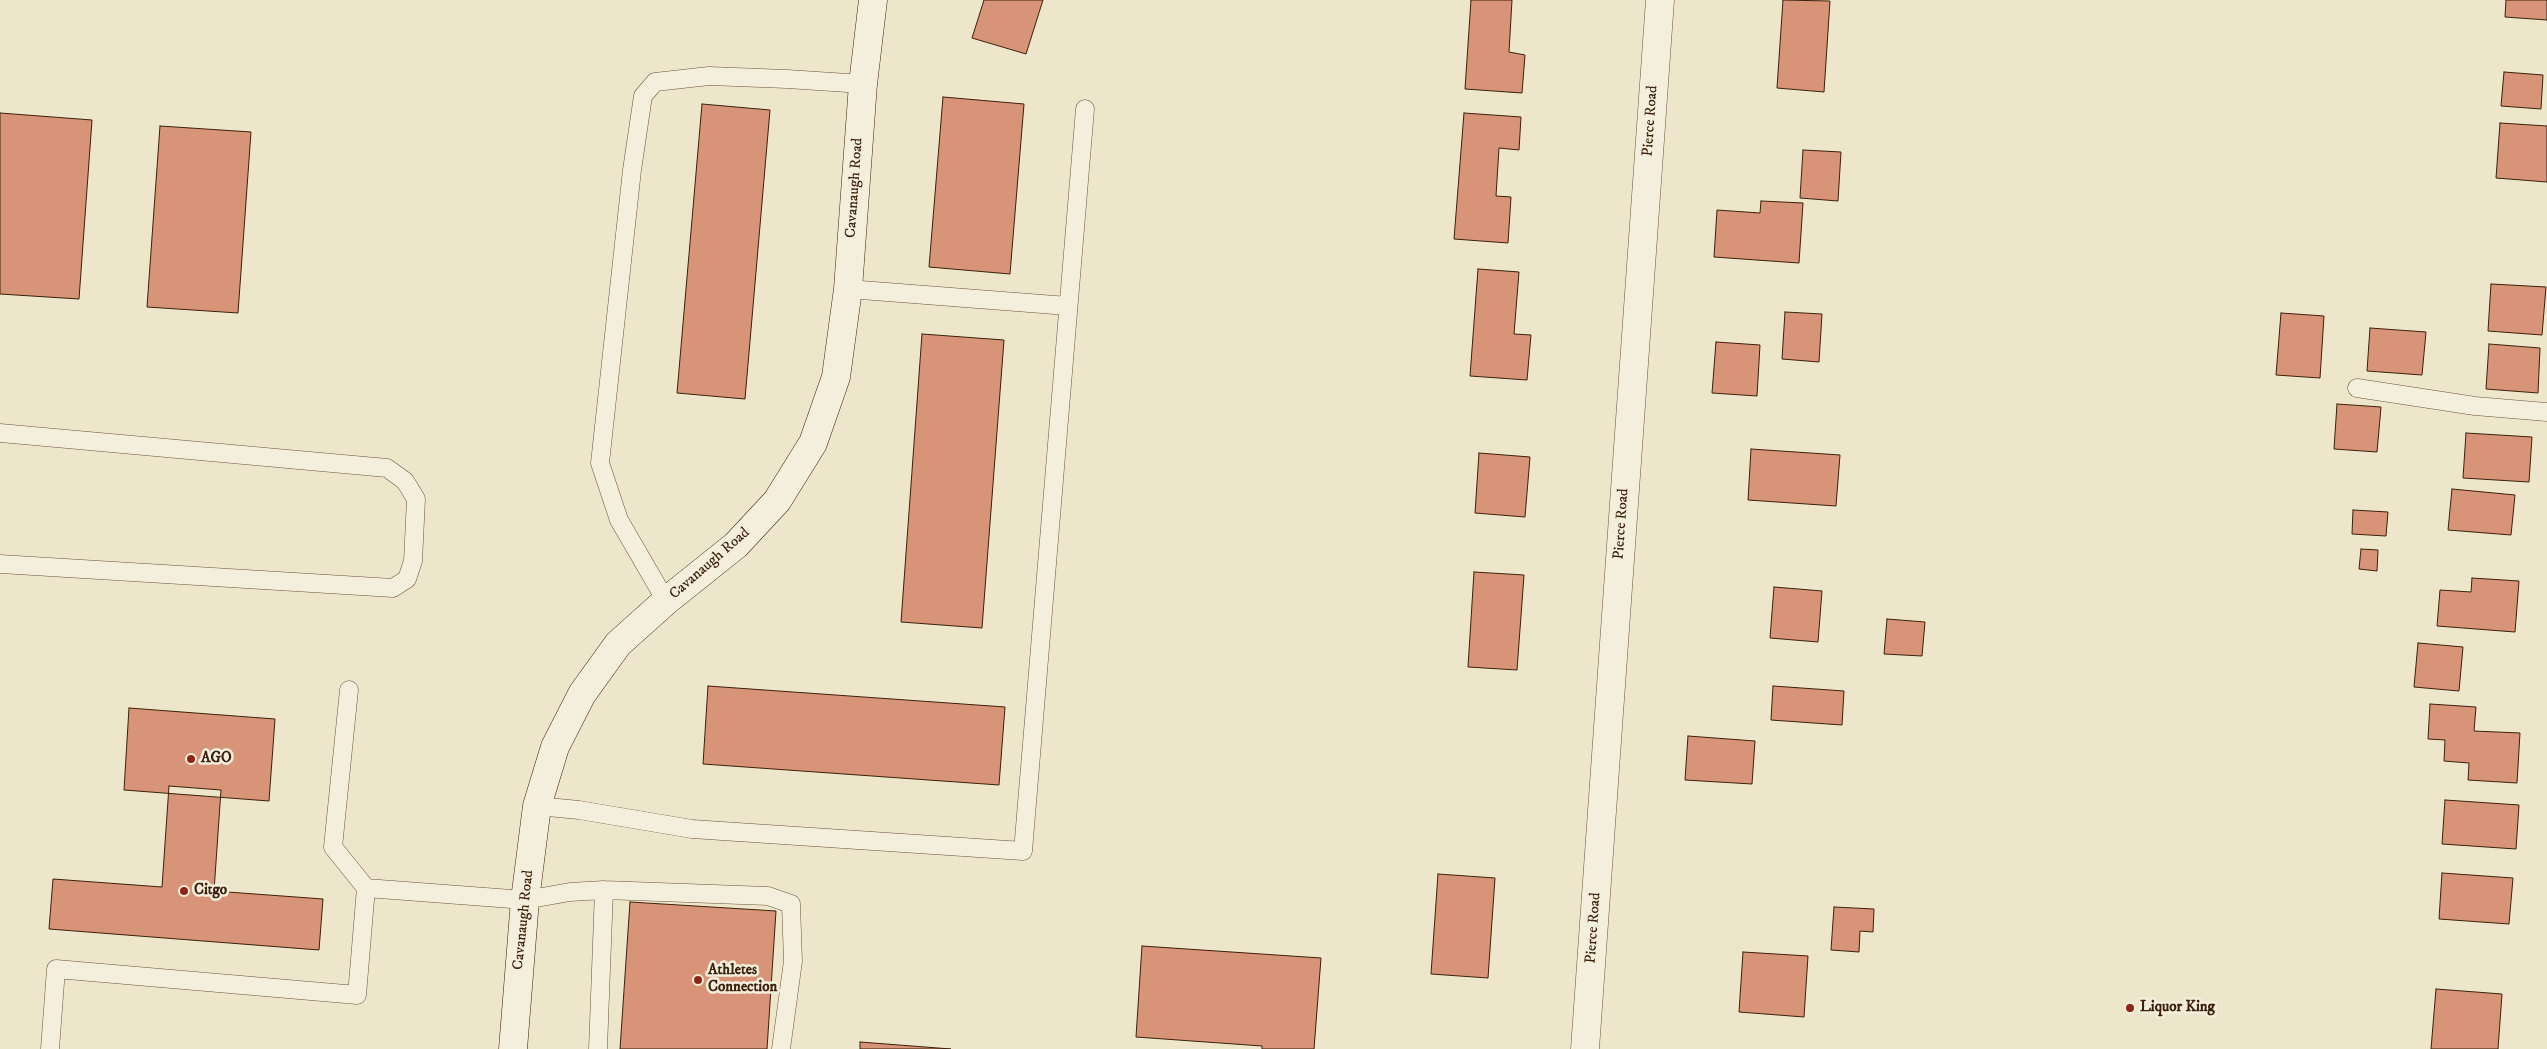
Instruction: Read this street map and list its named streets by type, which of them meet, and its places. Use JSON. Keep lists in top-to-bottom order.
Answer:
{
  "streets": {
    "street": ["Pierce Road", "Cavanaugh Road"]
  },
  "places": [
    "AGO",
    "Citgo",
    "Athletes Connection",
    "Liquor King"
  ]
}
